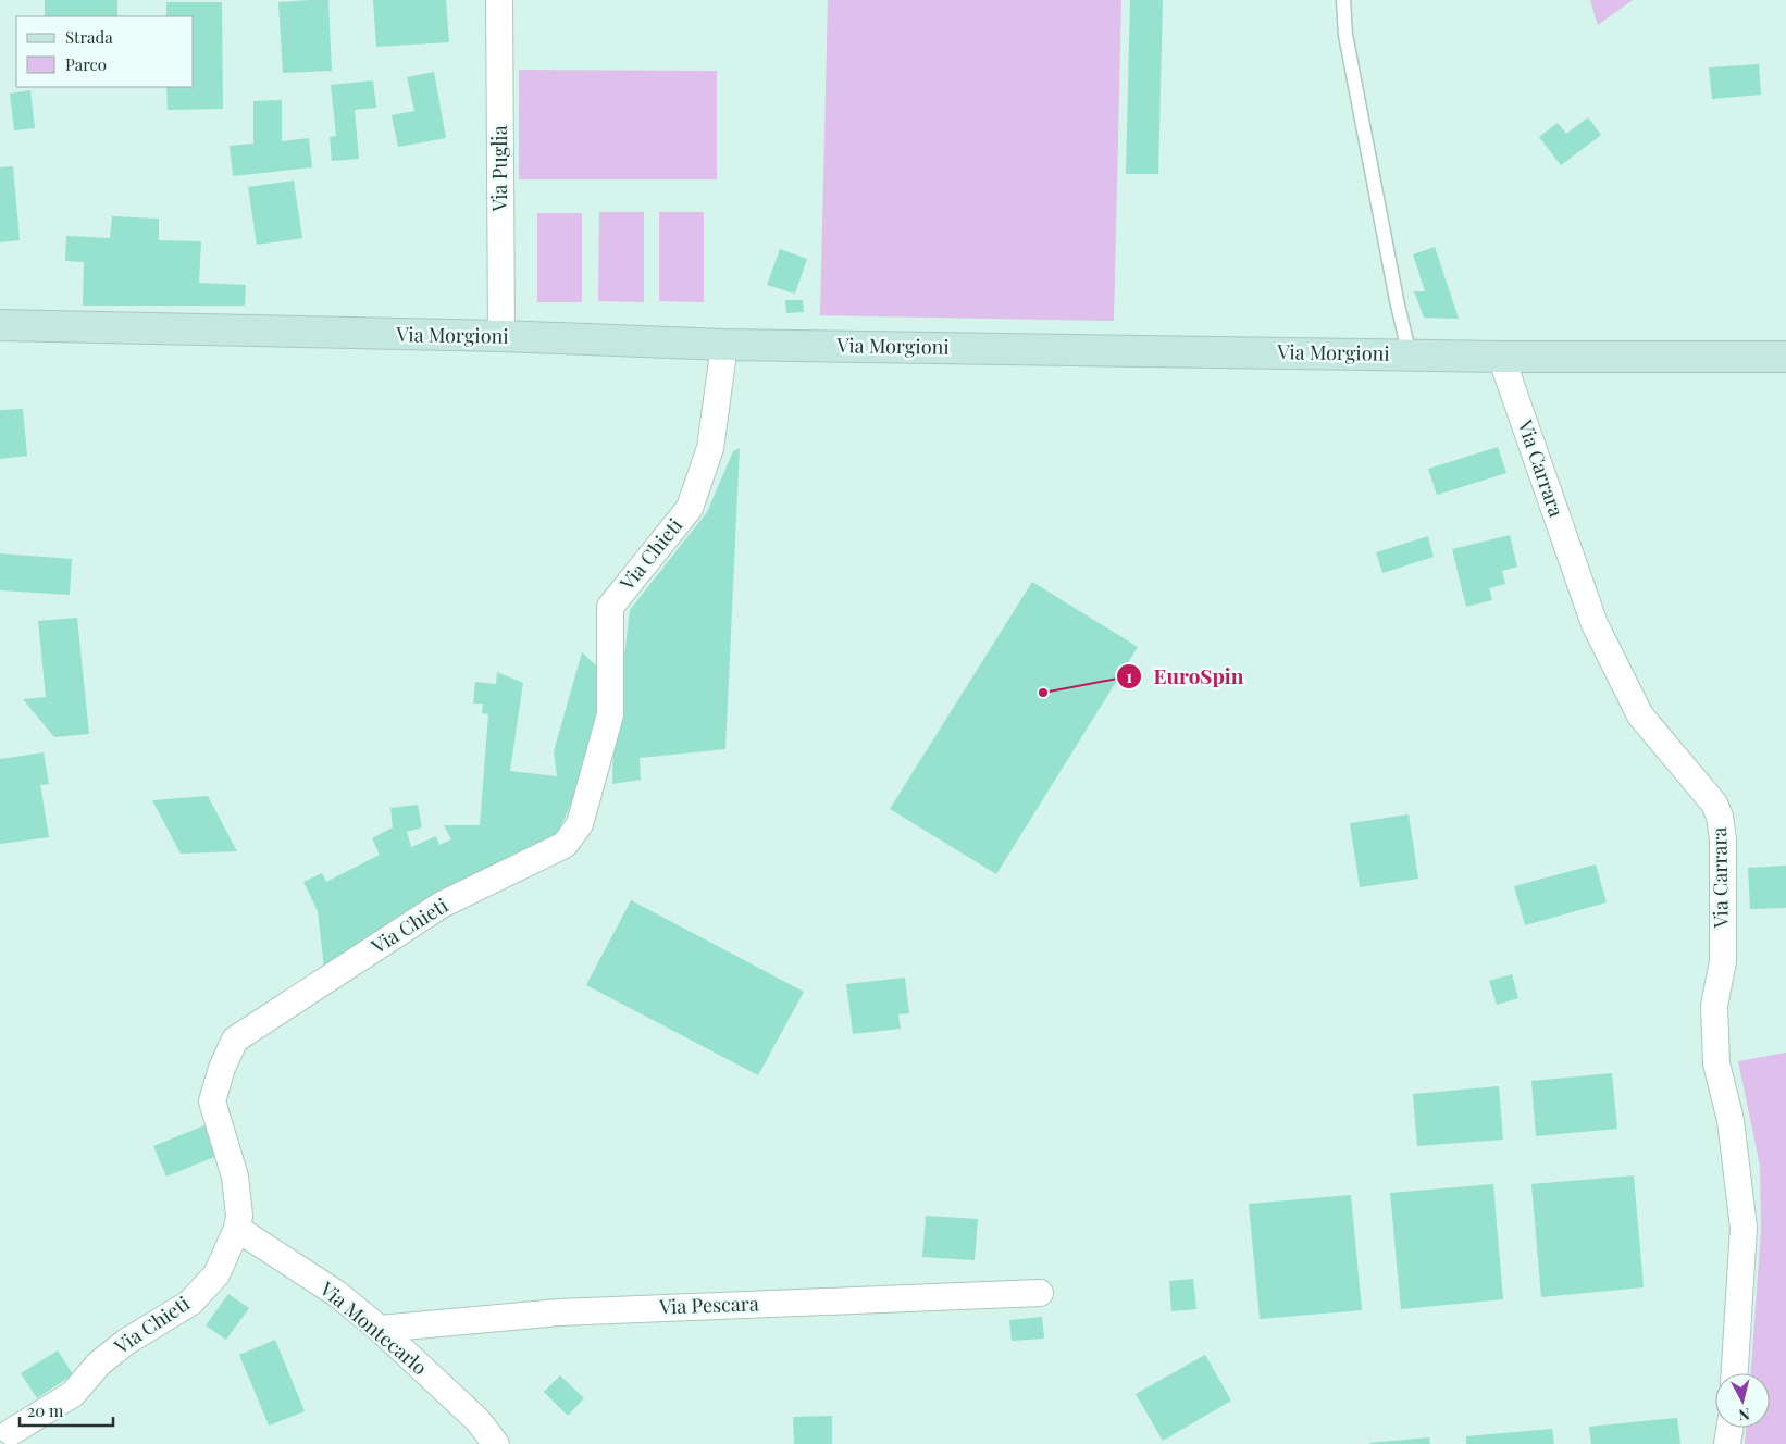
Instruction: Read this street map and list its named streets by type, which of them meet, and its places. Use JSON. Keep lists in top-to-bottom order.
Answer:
{
  "streets": {
    "main road": ["Via Morgioni"],
    "street": [
      "Via Puglia",
      "Via Carrara",
      "Via Chieti",
      "Via Pescara",
      "Via Montecarlo"
    ]
  },
  "crossings": [
    ["Via Puglia", "Via Morgioni"],
    ["Via Morgioni", "Via Carrara"],
    ["Via Morgioni", "Via Chieti"],
    ["Via Chieti", "Via Montecarlo"],
    ["Via Pescara", "Via Montecarlo"]
  ],
  "places": ["EuroSpin"],
  "legend": ["Strada", "Parco"],
  "scale_bar": "20 m",
  "north": "bottom"
}
